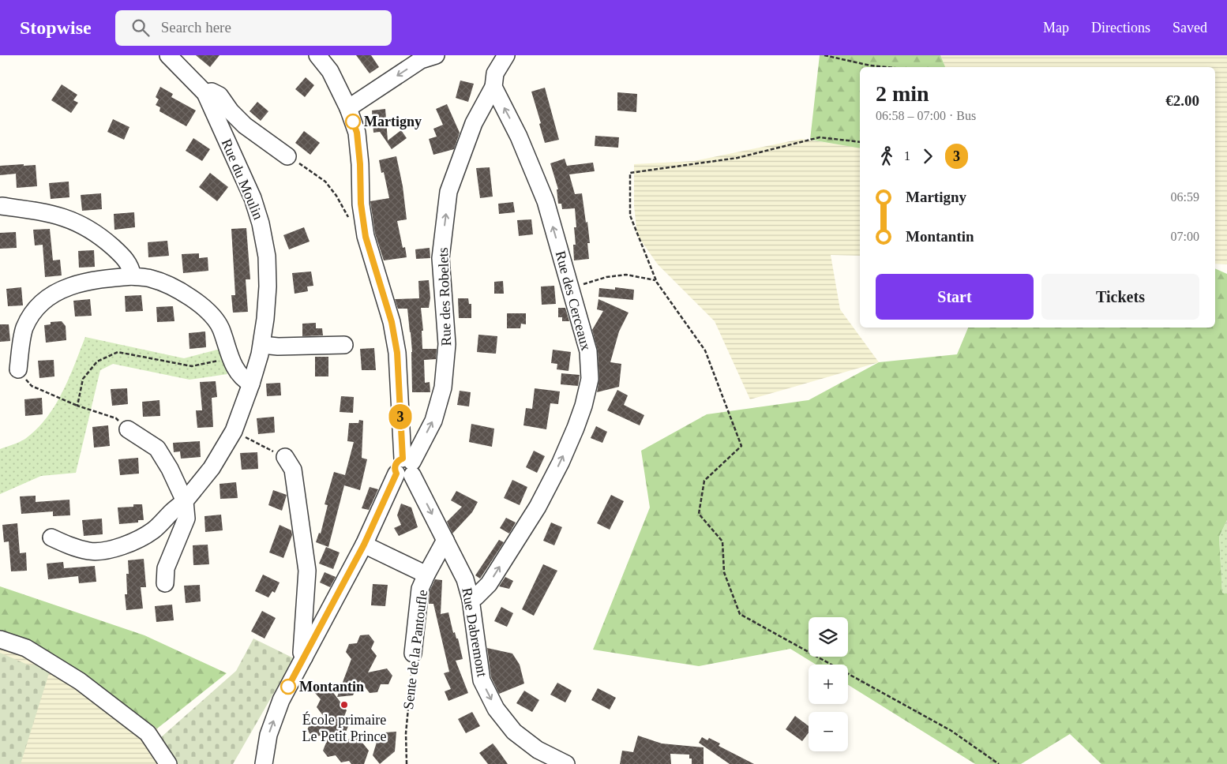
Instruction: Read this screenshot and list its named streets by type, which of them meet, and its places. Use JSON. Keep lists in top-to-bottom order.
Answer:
{
  "streets": {
    "street": [
      "Rue du Moulin",
      "Rue des Robelets",
      "Rue des Cerceaux",
      "Rue Dabremont",
      "Sente de la Pantoufle"
    ]
  },
  "crossings": [
    ["Rue des Robelets", "Rue des Cerceaux"],
    ["Rue des Robelets", "Rue Dabremont"],
    ["Rue des Cerceaux", "Rue Dabremont"],
    ["Rue Dabremont", "Sente de la Pantoufle"]
  ],
  "one_way": ["Rue des Cerceaux", "Rue Dabremont"],
  "places": ["Martigny", "Montantin", "École primaire Le Petit Prince"],
  "lines": ["bus line 3"],
  "page": {
    "header": "Stopwise",
    "search": "Search here",
    "nav": ["Map", "Directions", "Saved"],
    "on_map": "3",
    "heading": ["2 min", "06:58 – 07:00 · Bus", "€2.00"],
    "legs": ["1", "3"],
    "list": [
      {
        "name": "Martigny",
        "value": "06:59"
      },
      {
        "name": "Montantin",
        "value": "07:00"
      }
    ],
    "buttons": ["Start", "Tickets"],
    "map_buttons": ["+", "−"]
  }
}
